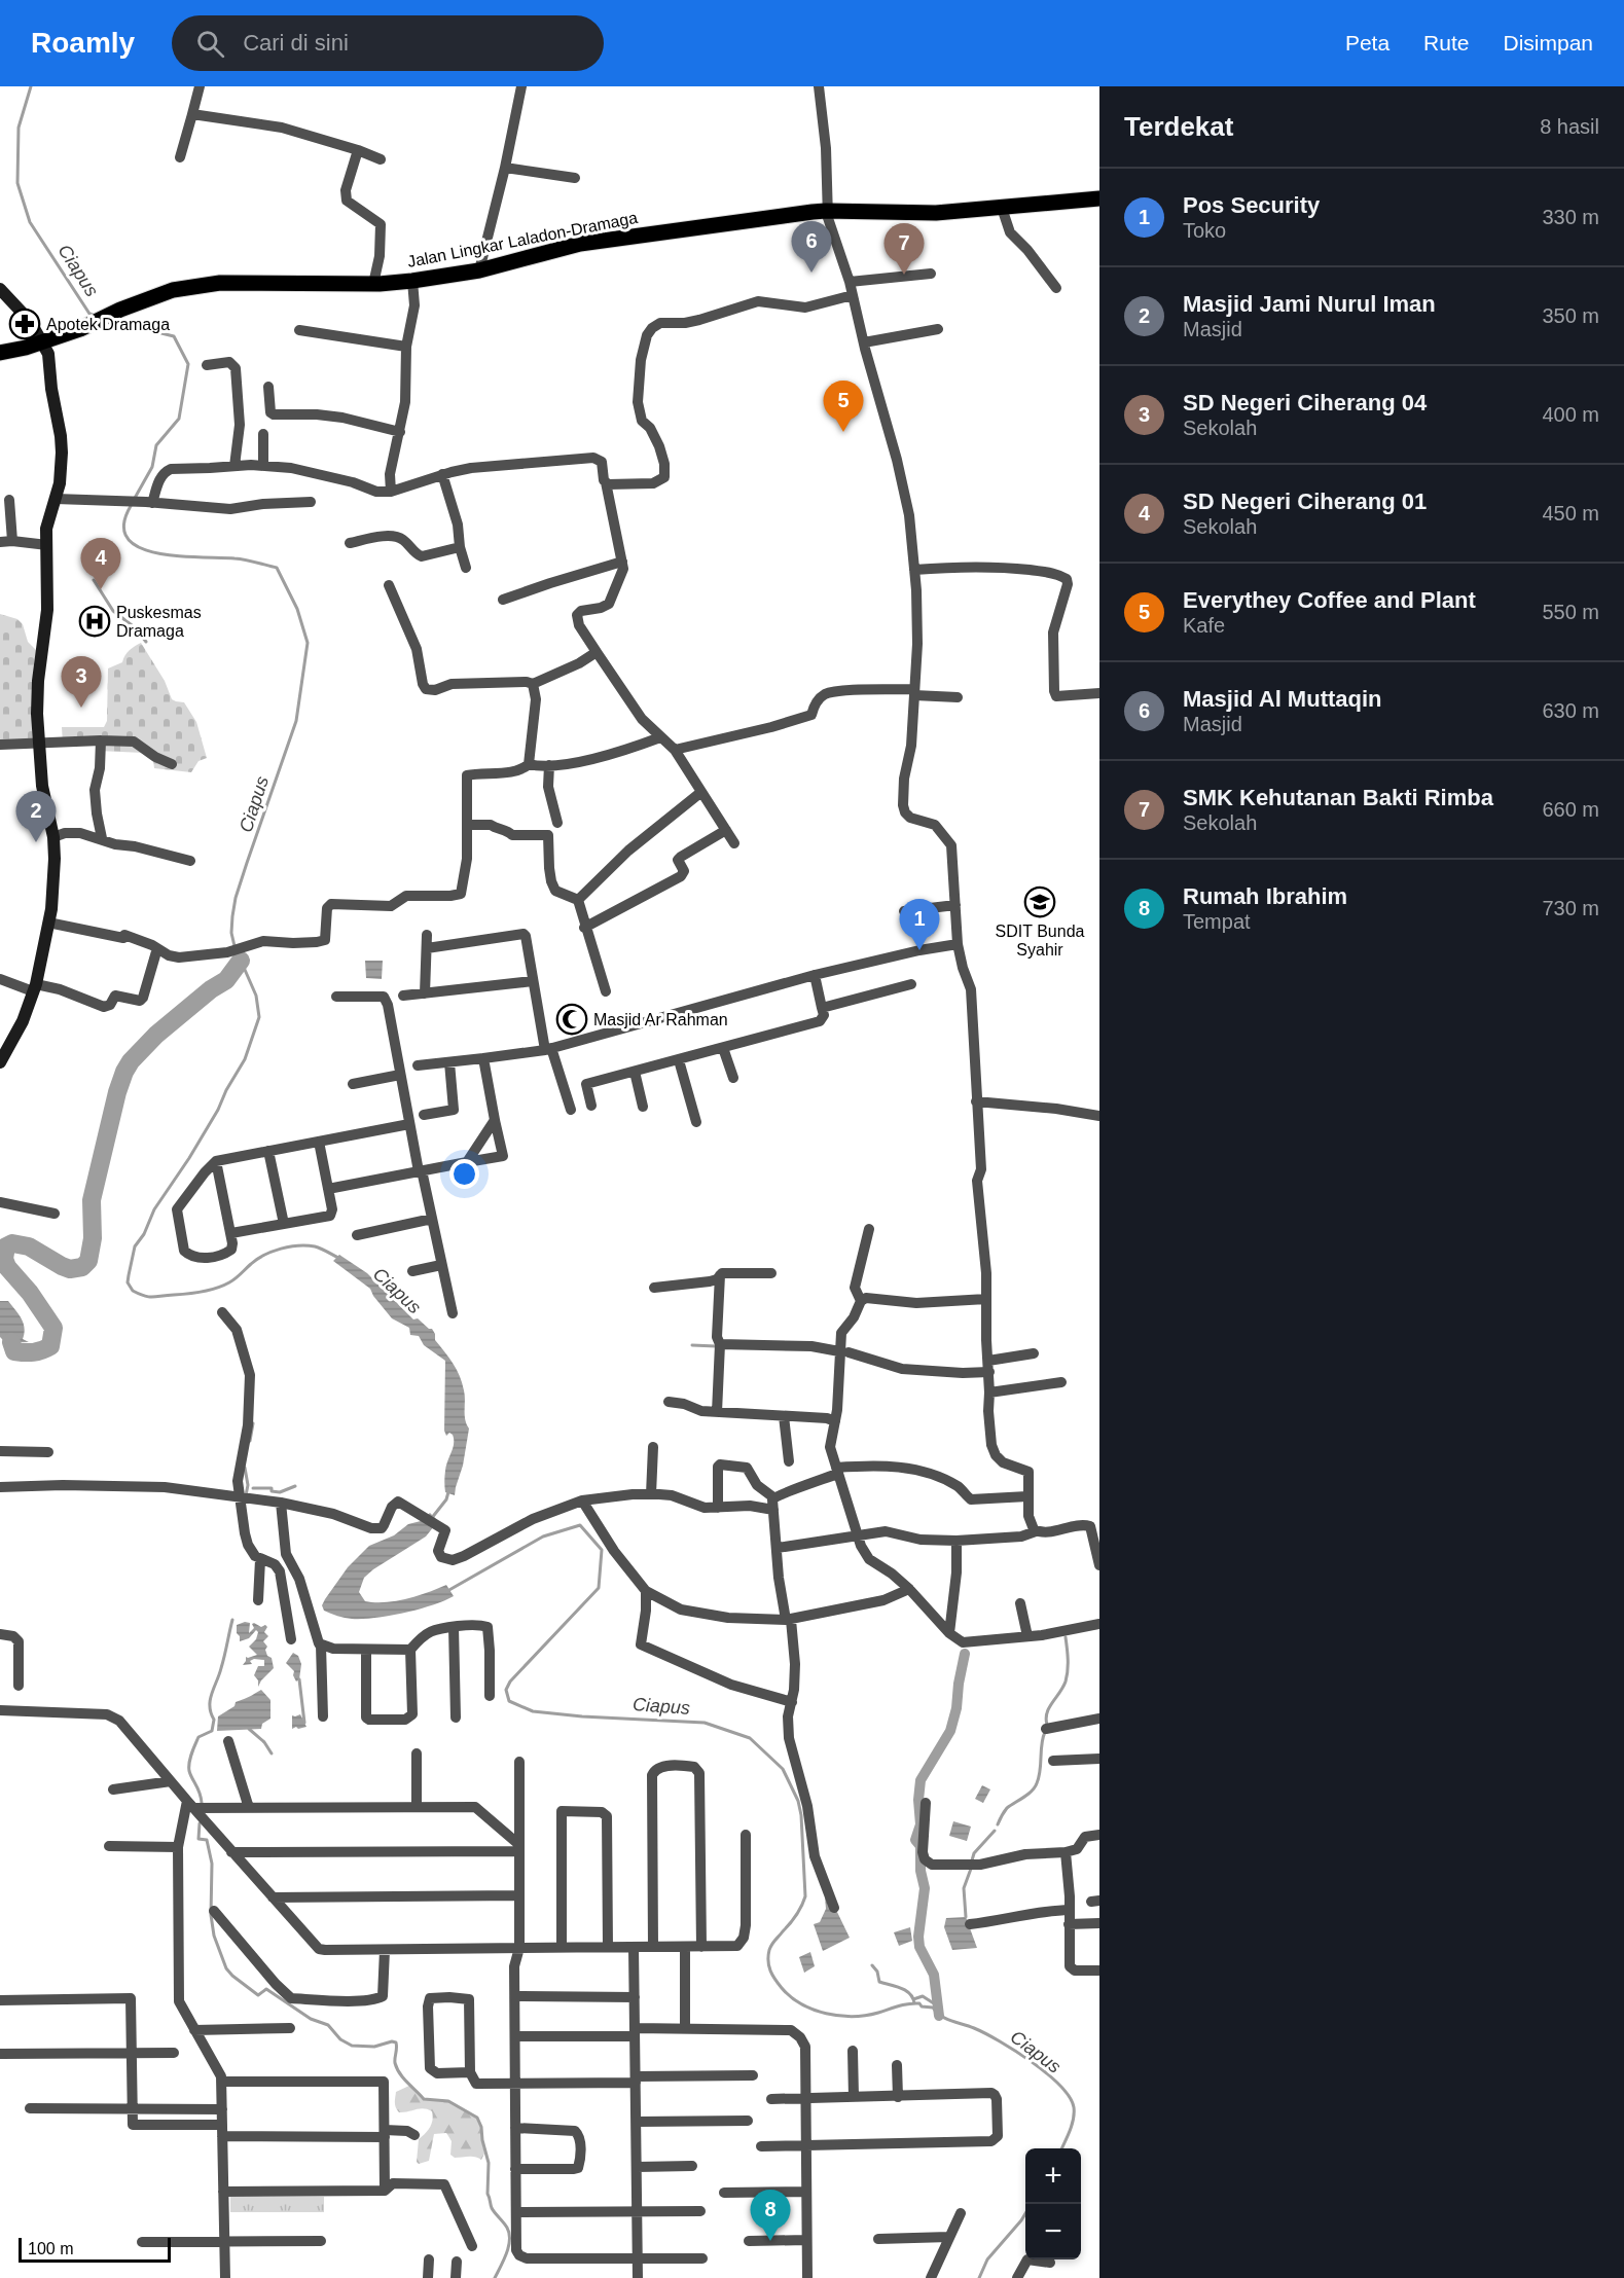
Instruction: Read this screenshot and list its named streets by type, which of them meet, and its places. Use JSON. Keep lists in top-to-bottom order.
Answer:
{
  "streets": {
    "main road": ["Jalan Lingkar Laladon-Dramaga"]
  },
  "water": ["Ciapus"],
  "places": {
    "pharmacy": ["Apotek Dramaga"],
    "hospital": ["Puskesmas Dramaga"],
    "school or university": ["SDIT Bunda Syahir"],
    "mosque": ["Masjid Ar Rahman"]
  },
  "scale_bar": "100 m",
  "page": {
    "header": "Roamly",
    "search": "Cari di sini",
    "nav": ["Peta", "Rute", "Disimpan"],
    "heading": ["Terdekat", "8 hasil"],
    "list": [
      {
        "mark": "1",
        "name": "Pos Security",
        "note": "Toko",
        "value": "330 m"
      },
      {
        "mark": "2",
        "name": "Masjid Jami Nurul Iman",
        "note": "Masjid",
        "value": "350 m"
      },
      {
        "mark": "3",
        "name": "SD Negeri Ciherang 04",
        "note": "Sekolah",
        "value": "400 m"
      },
      {
        "mark": "4",
        "name": "SD Negeri Ciherang 01",
        "note": "Sekolah",
        "value": "450 m"
      },
      {
        "mark": "5",
        "name": "Everythey Coffee and Plant",
        "note": "Kafe",
        "value": "550 m"
      },
      {
        "mark": "6",
        "name": "Masjid Al Muttaqin",
        "note": "Masjid",
        "value": "630 m"
      },
      {
        "mark": "7",
        "name": "SMK Kehutanan Bakti Rimba",
        "note": "Sekolah",
        "value": "660 m"
      },
      {
        "mark": "8",
        "name": "Rumah Ibrahim",
        "note": "Tempat",
        "value": "730 m"
      }
    ],
    "pins": [
      "6",
      "7",
      "5",
      "4",
      "3",
      "2",
      "1",
      "8"
    ],
    "map_buttons": ["+", "−"],
    "scale": "100 m"
  }
}
